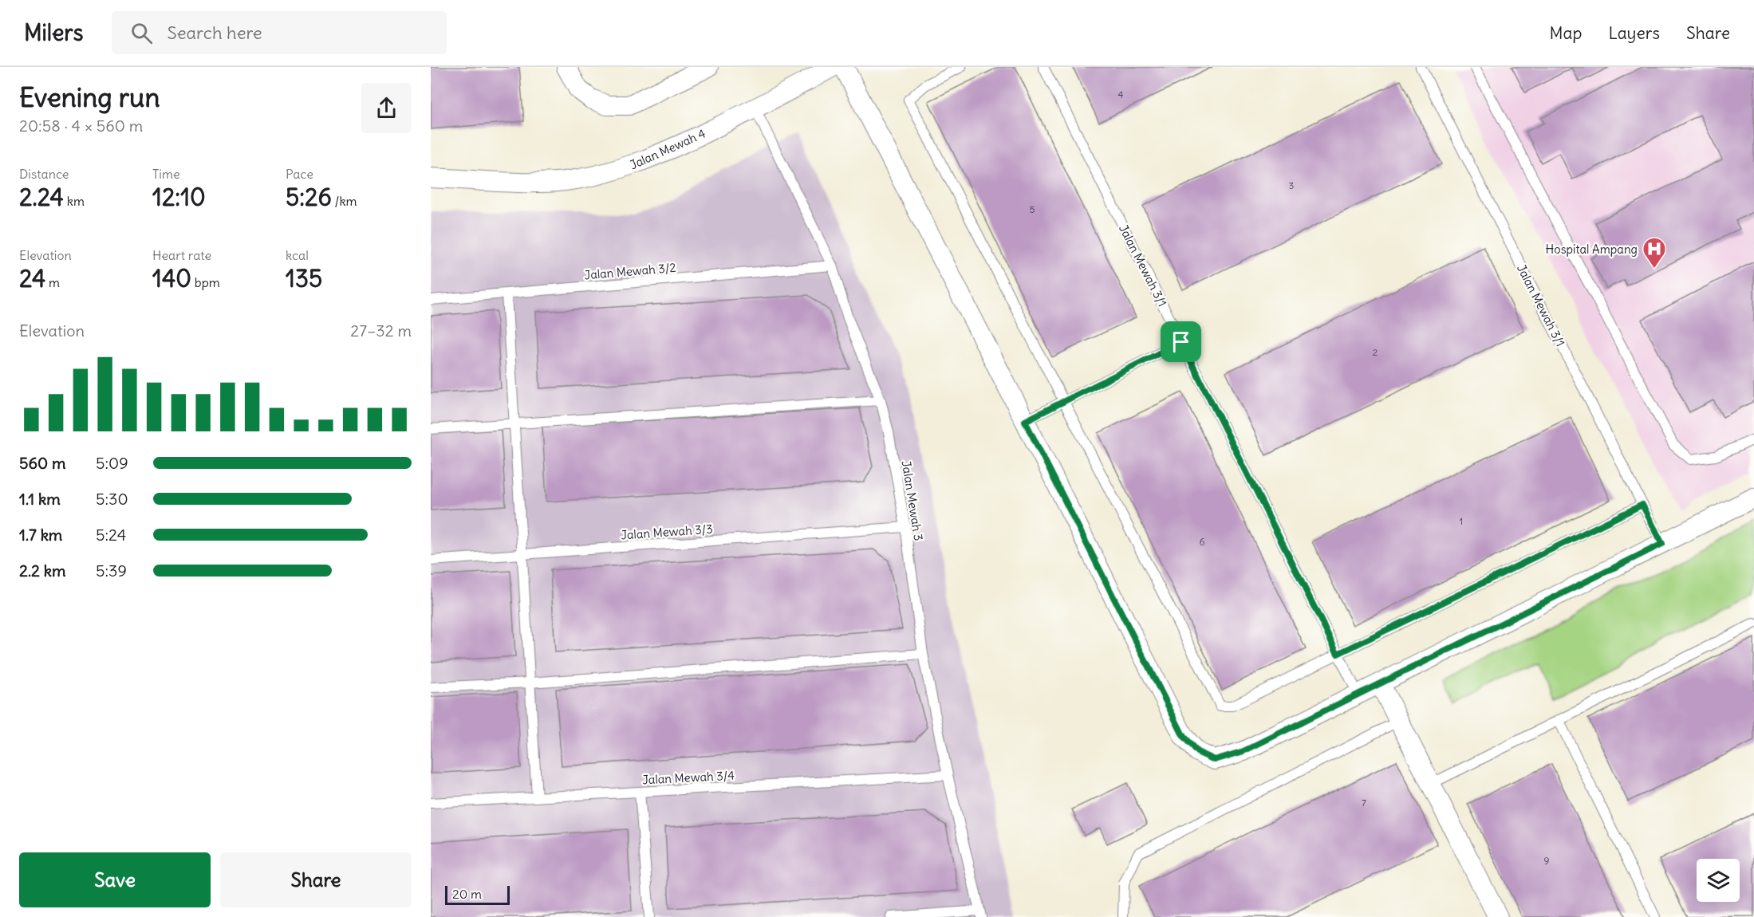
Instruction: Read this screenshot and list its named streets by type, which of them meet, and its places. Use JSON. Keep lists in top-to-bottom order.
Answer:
{
  "streets": {
    "street": ["Jalan Mewah 4"],
    "lane": [
      "Jalan Mewah 3/1",
      "Jalan Mewah 3/2",
      "Jalan Mewah 3",
      "Jalan Mewah 3/3",
      "Jalan Mewah 3/4"
    ]
  },
  "crossings": [
    ["Jalan Mewah 4", "Jalan Mewah 3"],
    ["Jalan Mewah 3/2", "Jalan Mewah 3"],
    ["Jalan Mewah 3", "Jalan Mewah 3/3"],
    ["Jalan Mewah 3", "Jalan Mewah 3/4"]
  ],
  "places": {
    "hospital": ["Hospital Ampang"]
  },
  "house_numbers": [
    "4",
    "3",
    "5",
    "2",
    "1",
    "6",
    "7",
    "9"
  ],
  "scale_bar": "20 m",
  "page": {
    "header": "Milers",
    "search": "Search here",
    "nav": ["Map", "Layers", "Share"],
    "heading": ["Evening run", "20:58 · 4 × 560 m"],
    "stats": [
      ["Distance", "2.24 km"],
      ["Time", "12:10"],
      ["Pace", "5:26 /km"],
      ["Elevation", "24 m"],
      ["Heart rate", "140 bpm"],
      ["kcal", "135"]
    ],
    "chart": ["Elevation", "27–32 m"],
    "list": [
      {
        "name": "560 m",
        "note": "5:09"
      },
      {
        "name": "1.1 km",
        "note": "5:30"
      },
      {
        "name": "1.7 km",
        "note": "5:24"
      },
      {
        "name": "2.2 km",
        "note": "5:39"
      }
    ],
    "buttons": ["Save", "Share"],
    "scale": "20 m"
  }
}
